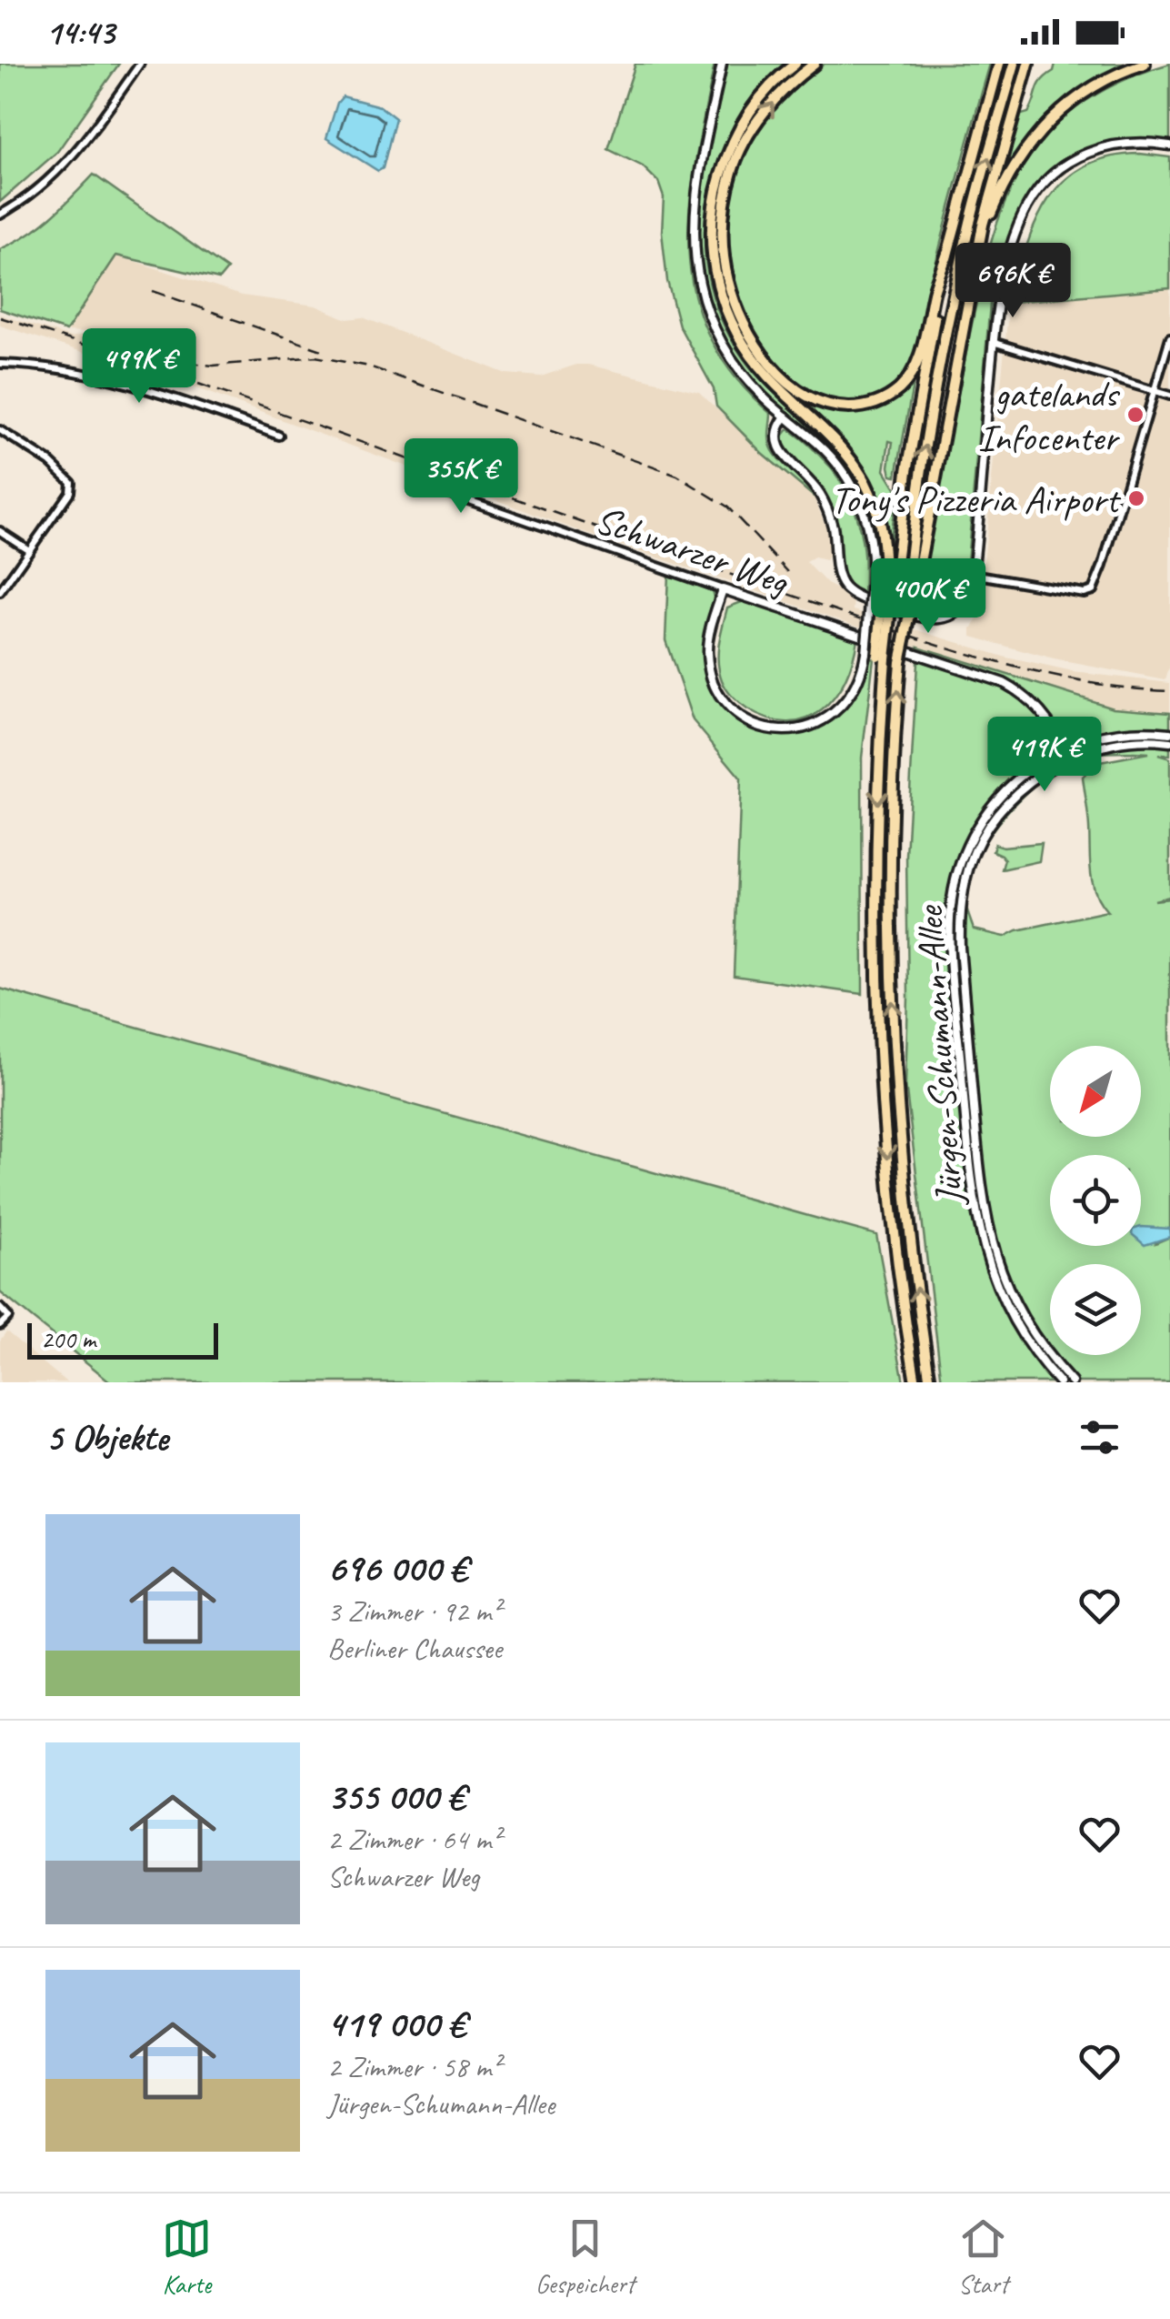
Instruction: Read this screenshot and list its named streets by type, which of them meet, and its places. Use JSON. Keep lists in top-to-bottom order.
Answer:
{
  "streets": {
    "street": ["Schwarzer Weg", "Jürgen-Schumann-Allee"]
  },
  "crossings": [
    ["Schwarzer Weg", "Jürgen-Schumann-Allee"]
  ],
  "places": ["gatelands Infocenter", "Tony's Pizzeria Airport"],
  "scale_bar": "200 m",
  "north": "bottom left",
  "page": {
    "status": "14:43",
    "price": [
      "696K €",
      "499K €",
      "355K €",
      "400K €",
      "419K €"
    ],
    "scale": "200 m",
    "heading": "5 Objekte",
    "list": [
      {
        "name": "696 000 €",
        "note": "3 Zimmer · 92 m² · Berliner Chaussee"
      },
      {
        "name": "355 000 €",
        "note": "2 Zimmer · 64 m² · Schwarzer Weg"
      },
      {
        "name": "419 000 €",
        "note": "2 Zimmer · 58 m² · Jürgen-Schumann-Allee"
      }
    ],
    "tabs": ["Karte", "Gespeichert", "Start"]
  }
}
